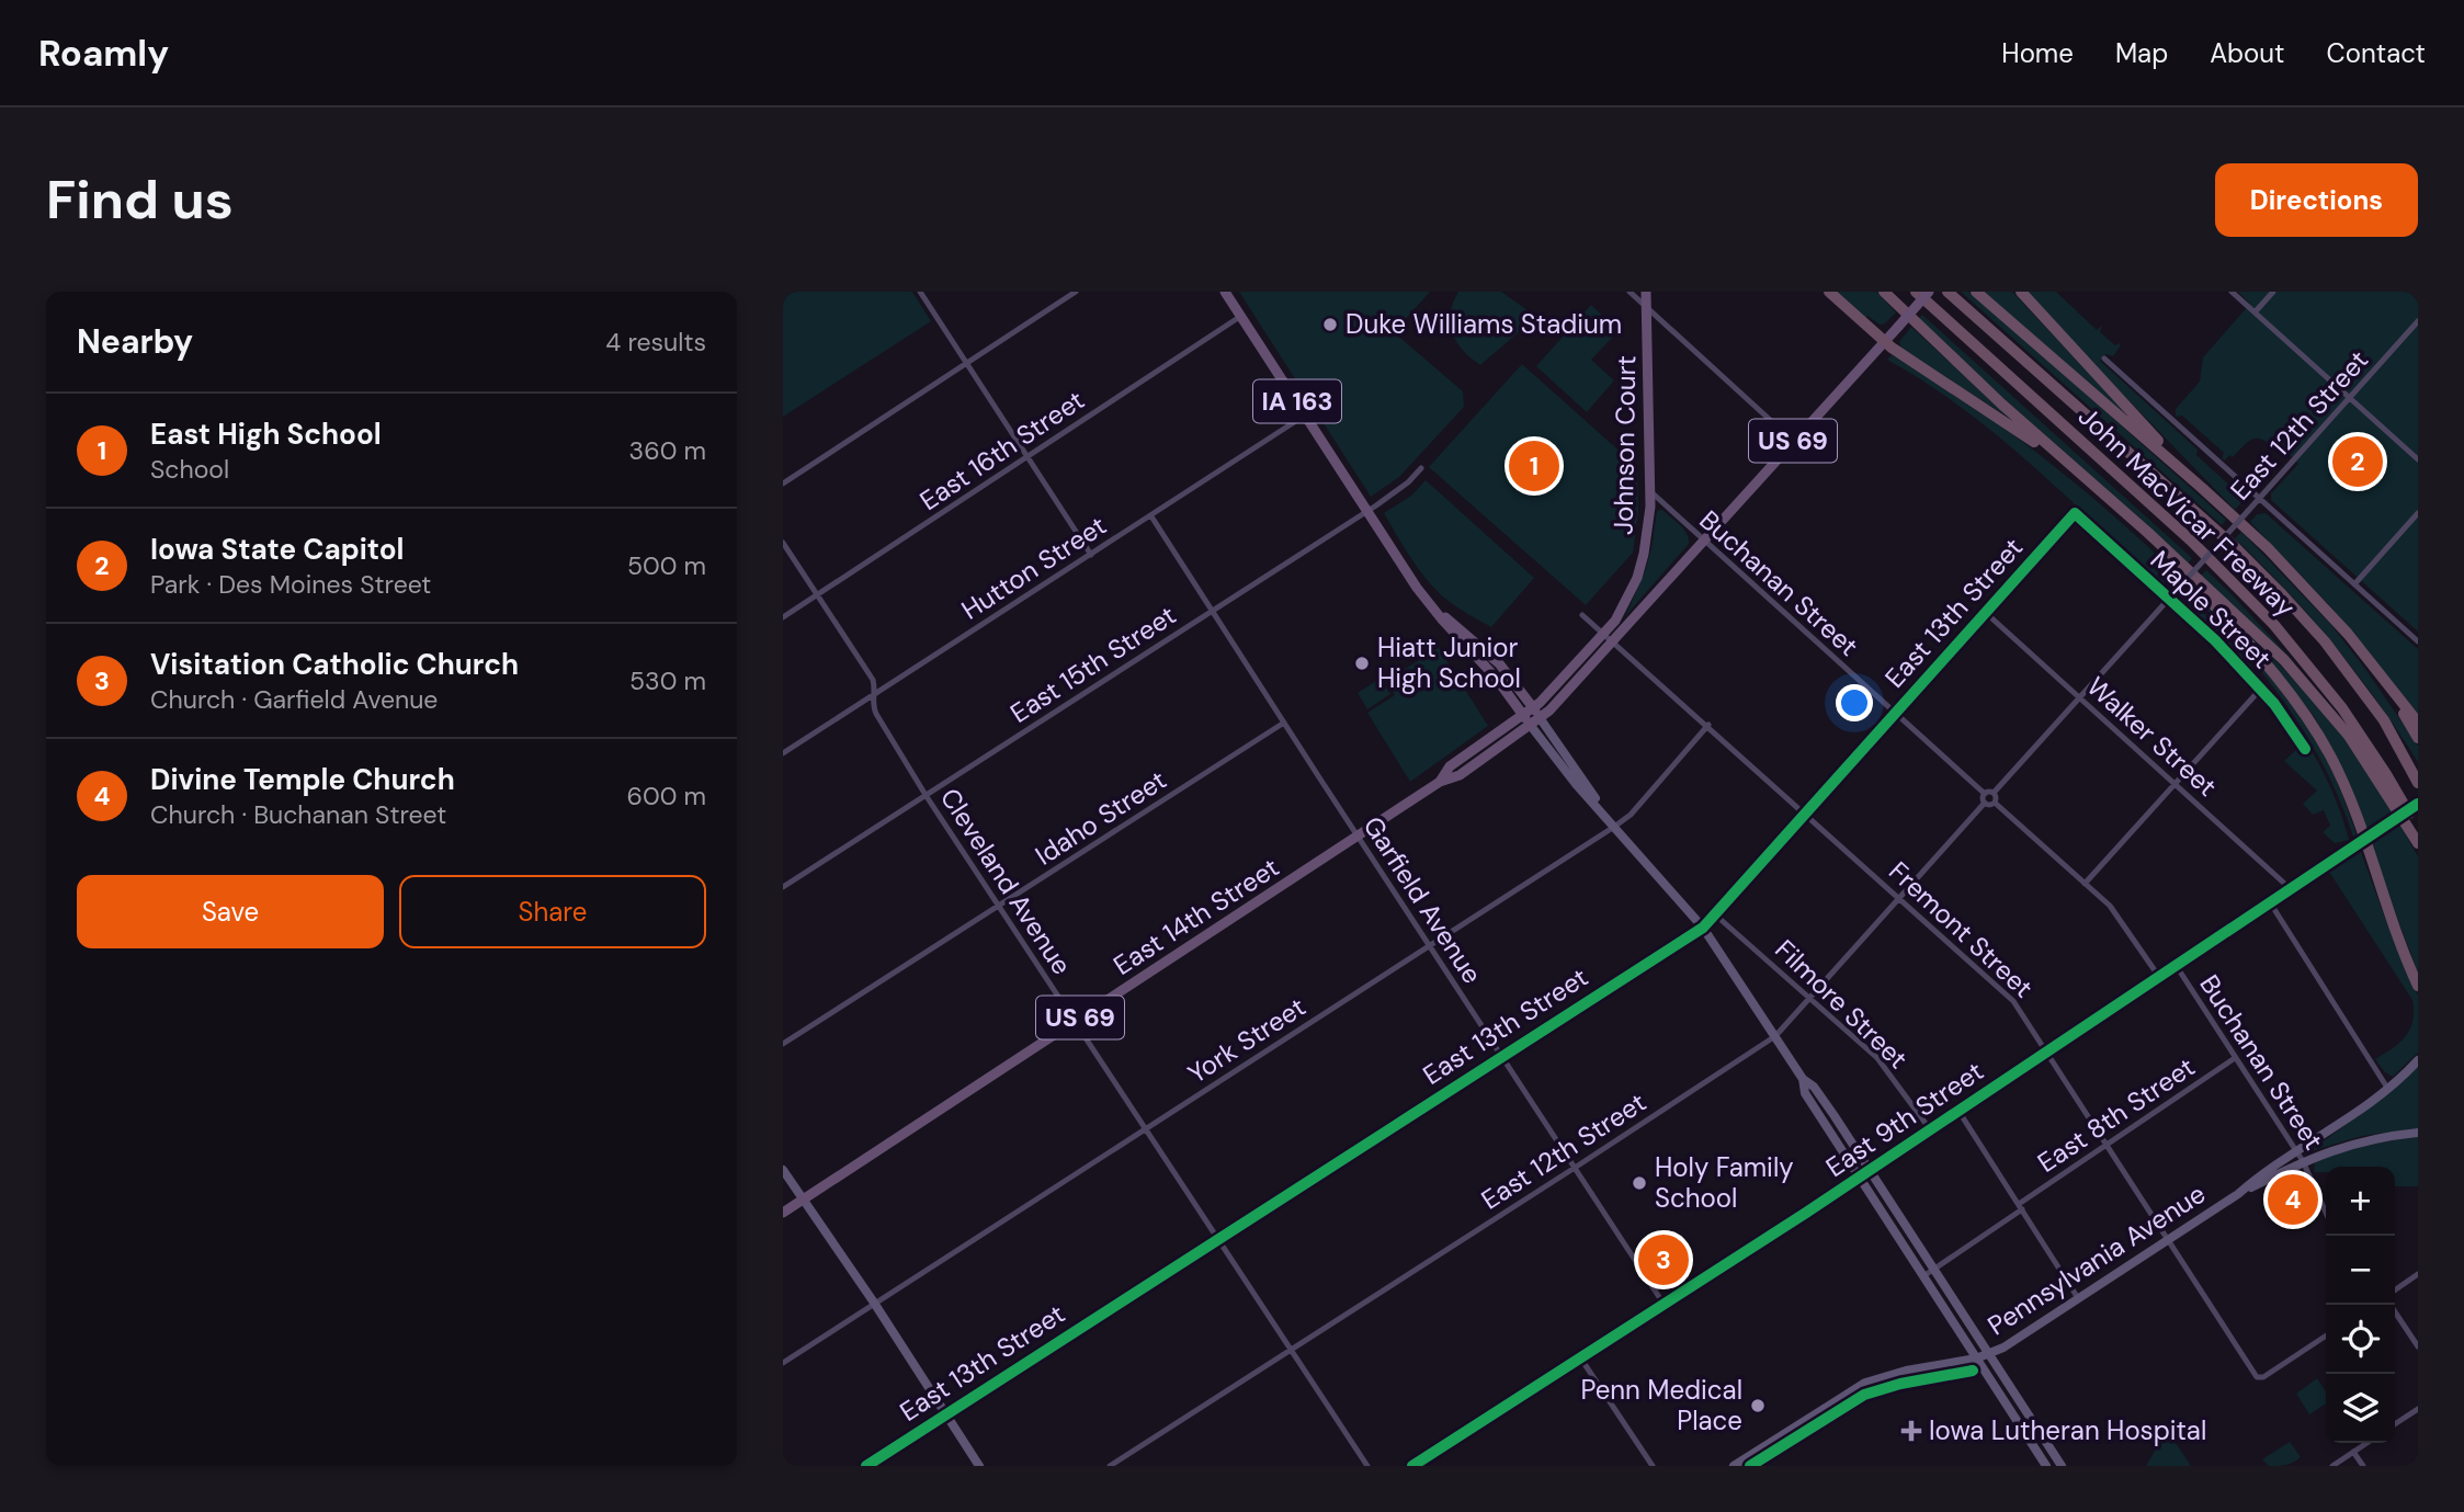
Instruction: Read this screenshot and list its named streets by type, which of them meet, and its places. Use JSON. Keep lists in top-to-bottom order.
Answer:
{
  "streets": {
    "highway": ["John MacVicar Freeway"],
    "main road": [
      "IA 163",
      "US 69",
      "Johnson Court",
      "East 14th Street",
      "East 9th Street",
      "Pennsylvania Avenue"
    ],
    "street": [
      "East 12th Street",
      "East 16th Street",
      "Hutton Street",
      "Buchanan Street",
      "Maple Street",
      "East 13th Street",
      "East 15th Street",
      "Walker Street",
      "Idaho Street",
      "Cleveland Avenue",
      "Garfield Avenue",
      "Fremont Street",
      "Filmore Street",
      "York Street",
      "East 8th Street"
    ]
  },
  "crossings": [
    ["IA 163", "East 16th Street"],
    ["IA 163", "Hutton Street"],
    ["IA 163", "East 15th Street"],
    ["IA 163", "East 14th Street"],
    ["East 12th Street", "Maple Street"],
    ["East 12th Street", "Walker Street"],
    ["East 12th Street", "Cleveland Avenue"],
    ["East 12th Street", "Garfield Avenue"],
    ["East 12th Street", "Fremont Street"],
    ["East 12th Street", "Filmore Street"],
    ["Johnson Court", "Buchanan Street"],
    ["Johnson Court", "East 14th Street"],
    ["Johnson Court", "Fremont Street"],
    ["East 16th Street", "Cleveland Avenue"],
    ["Hutton Street", "Cleveland Avenue"],
    ["Hutton Street", "Garfield Avenue"],
    ["Buchanan Street", "East 13th Street"],
    ["Buchanan Street", "East 14th Street"],
    ["Buchanan Street", "East 8th Street"],
    ["Buchanan Street", "East 9th Street"],
    ["Buchanan Street", "Pennsylvania Avenue"],
    ["Maple Street", "East 13th Street"],
    ["East 13th Street", "Walker Street"],
    ["East 13th Street", "Cleveland Avenue"],
    ["East 13th Street", "Garfield Avenue"],
    ["East 13th Street", "Fremont Street"],
    ["East 13th Street", "Filmore Street"],
    ["East 15th Street", "Cleveland Avenue"],
    ["East 15th Street", "Garfield Avenue"],
    ["Walker Street", "East 9th Street"],
    ["Idaho Street", "Cleveland Avenue"],
    ["Idaho Street", "Garfield Avenue"],
    ["Cleveland Avenue", "East 14th Street"],
    ["Cleveland Avenue", "York Street"],
    ["Garfield Avenue", "East 14th Street"],
    ["Garfield Avenue", "York Street"],
    ["Garfield Avenue", "East 9th Street"],
    ["East 14th Street", "Fremont Street"],
    ["Fremont Street", "York Street"],
    ["Fremont Street", "East 8th Street"],
    ["Fremont Street", "East 9th Street"],
    ["Fremont Street", "Pennsylvania Avenue"],
    ["Filmore Street", "East 9th Street"]
  ],
  "places": {
    "other": [
      "Duke Williams Stadium",
      "Hiatt Junior High School",
      "Holy Family School",
      "Penn Medical Place"
    ],
    "health": ["Iowa Lutheran Hospital"]
  },
  "page": {
    "header": "Roamly",
    "nav": [
      "Home",
      "Map",
      "About",
      "Contact"
    ],
    "buttons": [
      "Directions",
      ["Save", "Share"]
    ],
    "title": "Find us",
    "heading": ["Nearby", "4 results"],
    "list": [
      {
        "mark": "1",
        "name": "East High School",
        "note": "School",
        "value": "360 m"
      },
      {
        "mark": "2",
        "name": "Iowa State Capitol",
        "note": "Park · Des Moines Street",
        "value": "500 m"
      },
      {
        "mark": "3",
        "name": "Visitation Catholic Church",
        "note": "Church · Garfield Avenue",
        "value": "530 m"
      },
      {
        "mark": "4",
        "name": "Divine Temple Church",
        "note": "Church · Buchanan Street",
        "value": "600 m"
      }
    ],
    "pins": [
      "2",
      "1",
      "4",
      "3"
    ],
    "map_buttons": ["+", "−"]
  }
}
